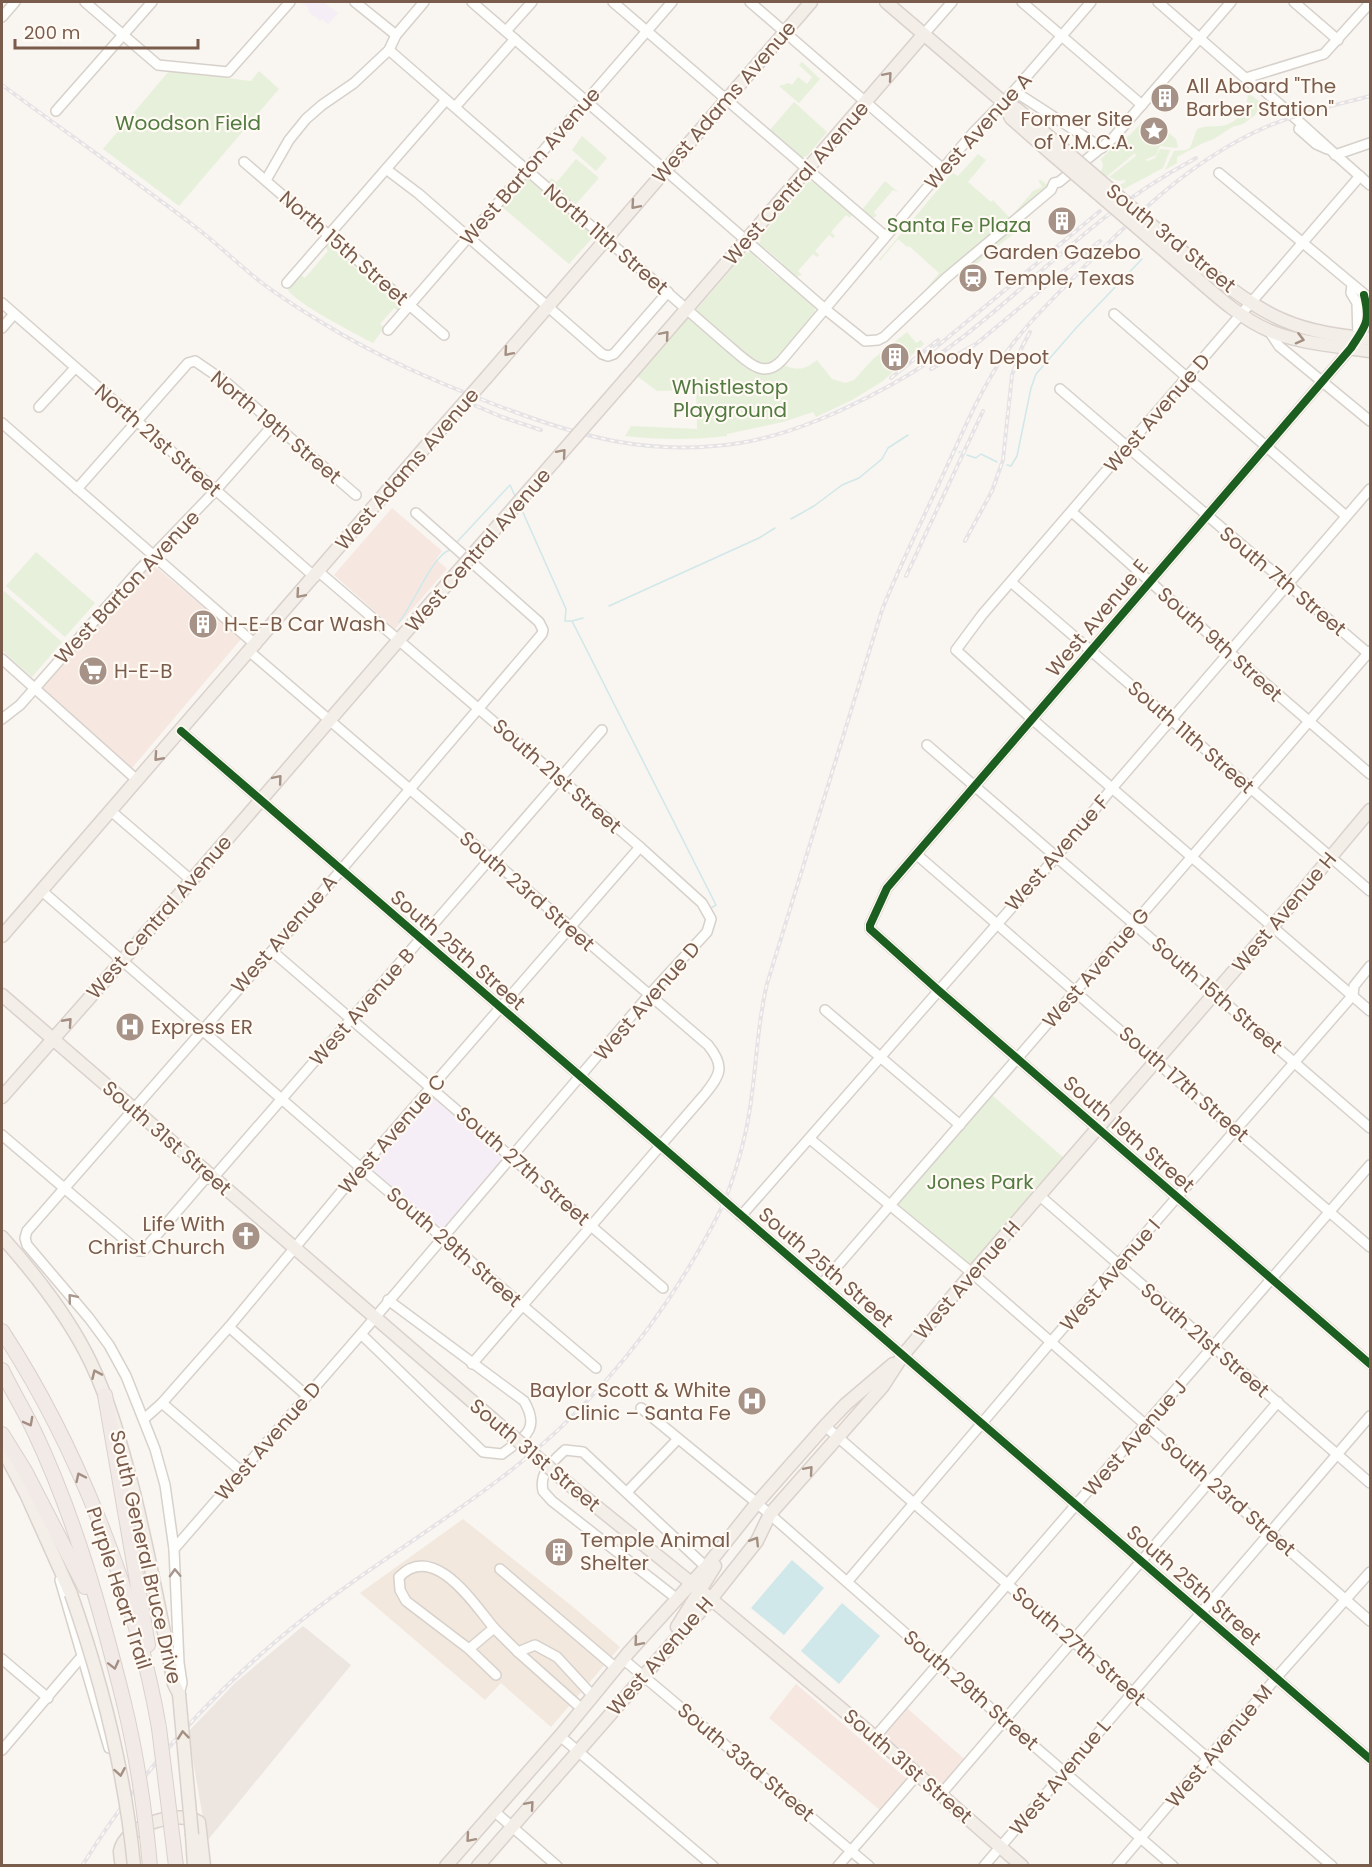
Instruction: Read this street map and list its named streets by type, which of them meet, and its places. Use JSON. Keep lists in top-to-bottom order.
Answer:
{
  "streets": {
    "highway": ["Purple Heart Trail"],
    "main road": [
      "West Adams Avenue",
      "West Central Avenue",
      "South 3rd Street",
      "West Avenue H",
      "South 31st Street",
      "South General Bruce Drive"
    ],
    "street": [
      "West Avenue A",
      "West Barton Avenue",
      "North 11th Street",
      "North 15th Street",
      "West Avenue D",
      "North 19th Street",
      "North 21st Street",
      "South 7th Street",
      "West Avenue E",
      "South 9th Street",
      "South 11th Street",
      "South 21st Street",
      "West Avenue F",
      "South 23rd Street",
      "South 25th Street",
      "West Avenue G",
      "South 15th Street",
      "West Avenue B",
      "South 17th Street",
      "West Avenue C",
      "South 19th Street",
      "South 27th Street",
      "South 29th Street",
      "West Avenue I",
      "West Avenue J",
      "West Avenue M",
      "South 33rd Street",
      "West Avenue L"
    ]
  },
  "crossings": [
    ["West Adams Avenue", "North 11th Street"],
    ["West Adams Avenue", "North 21st Street"],
    ["West Adams Avenue", "South 23rd Street"],
    ["West Adams Avenue", "South 25th Street"],
    ["West Adams Avenue", "South 29th Street"],
    ["West Avenue A", "West Central Avenue"],
    ["West Avenue A", "South 3rd Street"],
    ["West Avenue A", "North 11th Street"],
    ["West Avenue A", "South 21st Street"],
    ["West Avenue A", "South 23rd Street"],
    ["West Avenue A", "South 25th Street"],
    ["West Avenue A", "West Avenue B"],
    ["West Avenue A", "South 31st Street"],
    ["West Avenue A", "South 27th Street"],
    ["West Avenue A", "South 29th Street"],
    ["West Avenue A", "South General Bruce Drive"],
    ["West Barton Avenue", "North 11th Street"],
    ["West Barton Avenue", "North 15th Street"],
    ["West Barton Avenue", "North 19th Street"],
    ["West Barton Avenue", "North 21st Street"],
    ["West Barton Avenue", "South 23rd Street"],
    ["West Central Avenue", "South 3rd Street"],
    ["West Central Avenue", "North 11th Street"],
    ["West Central Avenue", "North 21st Street"],
    ["West Central Avenue", "South 21st Street"],
    ["West Central Avenue", "South 23rd Street"],
    ["West Central Avenue", "South 25th Street"],
    ["West Central Avenue", "South 31st Street"],
    ["West Central Avenue", "South 29th Street"],
    ["South 3rd Street", "West Avenue D"],
    ["South 3rd Street", "West Avenue E"],
    ["West Avenue D", "South 7th Street"],
    ["West Avenue D", "West Avenue E"],
    ["West Avenue D", "South 9th Street"],
    ["West Avenue D", "South 11th Street"],
    ["West Avenue D", "South 21st Street"],
    ["West Avenue D", "South 23rd Street"],
    ["West Avenue D", "South 25th Street"],
    ["West Avenue D", "South 31st Street"],
    ["West Avenue D", "South 27th Street"],
    ["West Avenue D", "South 29th Street"],
    ["West Avenue D", "South General Bruce Drive"],
    ["North 19th Street", "North 21st Street"],
    ["North 21st Street", "South 21st Street"],
    ["South 7th Street", "West Avenue E"],
    ["South 7th Street", "West Avenue F"],
    ["South 7th Street", "West Avenue G"],
    ["West Avenue E", "South 9th Street"],
    ["West Avenue E", "South 11th Street"],
    ["West Avenue E", "South 15th Street"],
    ["West Avenue E", "South 17th Street"],
    ["West Avenue E", "South 19th Street"],
    ["South 9th Street", "West Avenue F"],
    ["South 9th Street", "West Avenue G"],
    ["South 11th Street", "West Avenue F"],
    ["South 11th Street", "West Avenue H"],
    ["South 11th Street", "West Avenue G"],
    ["South 21st Street", "West Avenue H"],
    ["South 21st Street", "West Avenue B"],
    ["South 21st Street", "West Avenue C"],
    ["South 21st Street", "West Avenue I"],
    ["South 21st Street", "West Avenue J"],
    ["South 21st Street", "West Avenue L"],
    ["West Avenue F", "South 23rd Street"],
    ["West Avenue F", "South 25th Street"],
    ["West Avenue F", "South 15th Street"],
    ["West Avenue F", "South 17th Street"],
    ["West Avenue F", "South 19th Street"],
    ["South 23rd Street", "West Avenue H"],
    ["South 23rd Street", "South 25th Street"],
    ["South 23rd Street", "West Avenue G"],
    ["South 23rd Street", "West Avenue B"],
    ["South 23rd Street", "West Avenue C"],
    ["South 23rd Street", "West Avenue I"],
    ["South 23rd Street", "West Avenue J"],
    ["South 23rd Street", "West Avenue M"],
    ["South 23rd Street", "West Avenue L"],
    ["West Avenue H", "South 25th Street"],
    ["West Avenue H", "South 15th Street"],
    ["West Avenue H", "South 17th Street"],
    ["West Avenue H", "South 19th Street"],
    ["West Avenue H", "South 31st Street"],
    ["West Avenue H", "South 27th Street"],
    ["West Avenue H", "South 29th Street"],
    ["West Avenue H", "South 33rd Street"],
    ["South 25th Street", "West Avenue G"],
    ["South 25th Street", "West Avenue B"],
    ["South 25th Street", "West Avenue C"],
    ["South 25th Street", "West Avenue I"],
    ["South 25th Street", "West Avenue J"],
    ["South 25th Street", "West Avenue M"],
    ["South 25th Street", "West Avenue L"],
    ["West Avenue G", "South 15th Street"],
    ["West Avenue G", "South 17th Street"],
    ["West Avenue G", "South 19th Street"],
    ["South 15th Street", "West Avenue I"],
    ["West Avenue B", "South 31st Street"],
    ["West Avenue B", "South 27th Street"],
    ["West Avenue B", "South 29th Street"],
    ["South 17th Street", "West Avenue I"],
    ["South 17th Street", "West Avenue J"],
    ["West Avenue C", "South 31st Street"],
    ["West Avenue C", "South 27th Street"],
    ["West Avenue C", "South 29th Street"],
    ["West Avenue C", "South General Bruce Drive"],
    ["South 19th Street", "West Avenue I"],
    ["South 19th Street", "West Avenue J"],
    ["South 31st Street", "West Avenue J"],
    ["South 31st Street", "West Avenue L"],
    ["South 27th Street", "West Avenue I"],
    ["South 27th Street", "West Avenue J"],
    ["South 27th Street", "West Avenue M"],
    ["South 27th Street", "West Avenue L"],
    ["South 29th Street", "West Avenue I"],
    ["South 29th Street", "West Avenue J"],
    ["South 29th Street", "West Avenue M"],
    ["South 29th Street", "West Avenue L"]
  ],
  "one_way": ["West Adams Avenue", "West Central Avenue", "South General Bruce Drive"],
  "parks": [
    "Woodson Field",
    "Santa Fe Plaza",
    "Whistlestop Playground",
    "Jones Park"
  ],
  "places": {
    "building": [
      "All Aboard \"The Barber Station\"",
      "Garden Gazebo",
      "Moody Depot",
      "H-E-B Car Wash",
      "Temple Animal Shelter"
    ],
    "place": ["Former Site of Y.M.C.A."],
    "station": ["Temple, Texas"],
    "supermarket": ["H-E-B"],
    "hospital": ["Express ER", "Baylor Scott & White Clinic – Santa Fe"],
    "church": ["Life With Christ Church"]
  },
  "scale_bar": "200 m"
}
